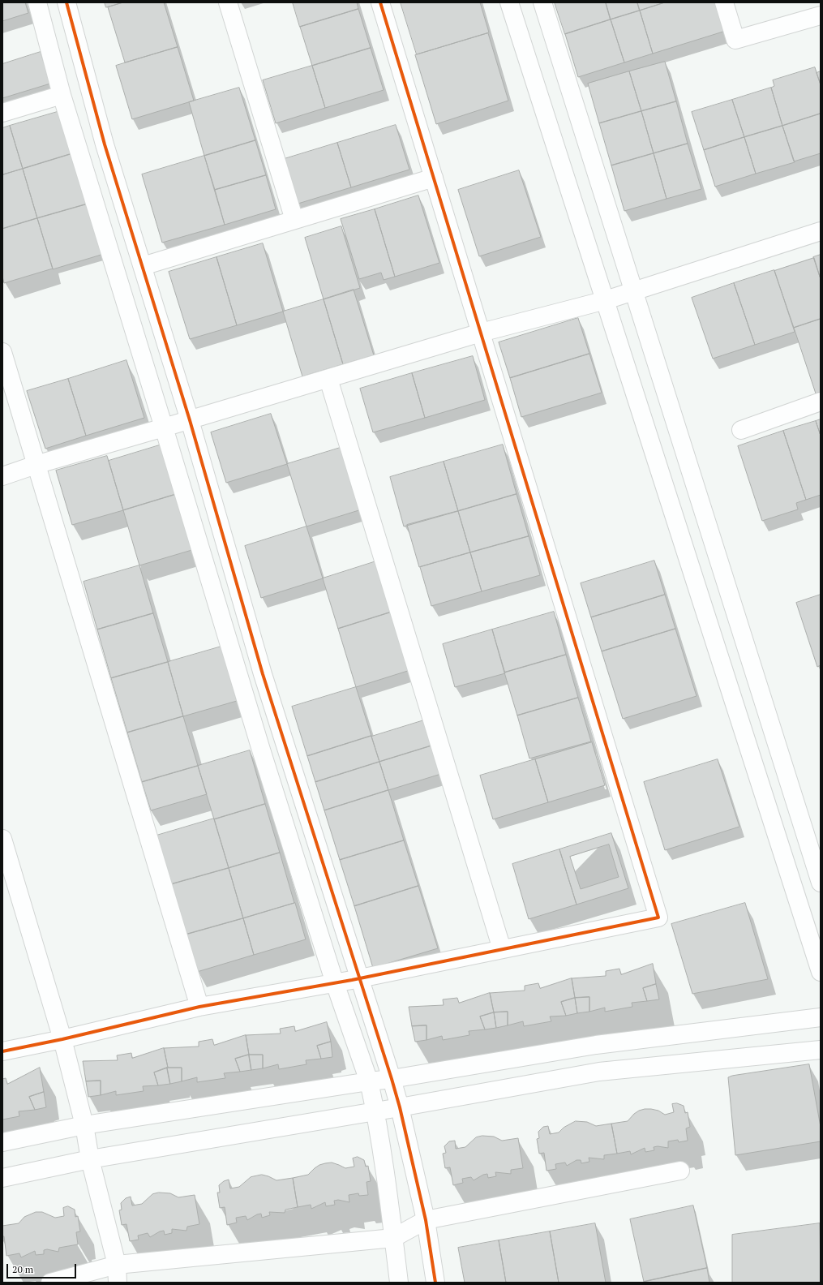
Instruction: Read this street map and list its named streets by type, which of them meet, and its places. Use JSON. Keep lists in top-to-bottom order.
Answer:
{
  "scale_bar": "20 m"
}
